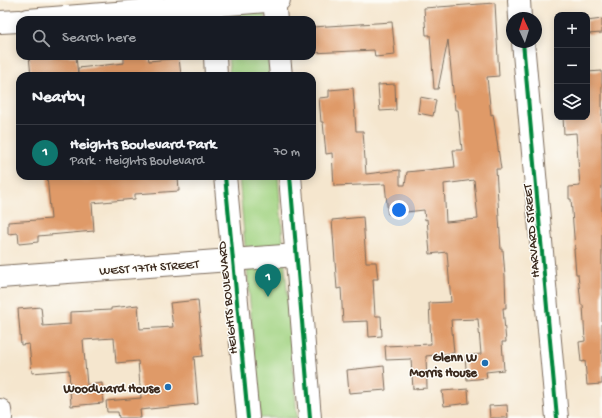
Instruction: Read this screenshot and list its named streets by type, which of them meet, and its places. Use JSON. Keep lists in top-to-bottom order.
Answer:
{
  "streets": {
    "street": ["HARVARD STREET", "WEST 17TH STREET", "HEIGHTS BOULEVARD"]
  },
  "crossings": [
    ["WEST 17TH STREET", "HEIGHTS BOULEVARD"]
  ],
  "places": ["Glenn W Morris House", "Woodward House"],
  "north": "top",
  "page": {
    "map_buttons": ["+", "−"],
    "search": "Search here",
    "heading": "Nearby",
    "list": [
      {
        "mark": "1",
        "name": "Heights Boulevard Park",
        "note": "Park · Heights Boulevard",
        "value": "70 m"
      }
    ],
    "pins": "1"
  }
}
